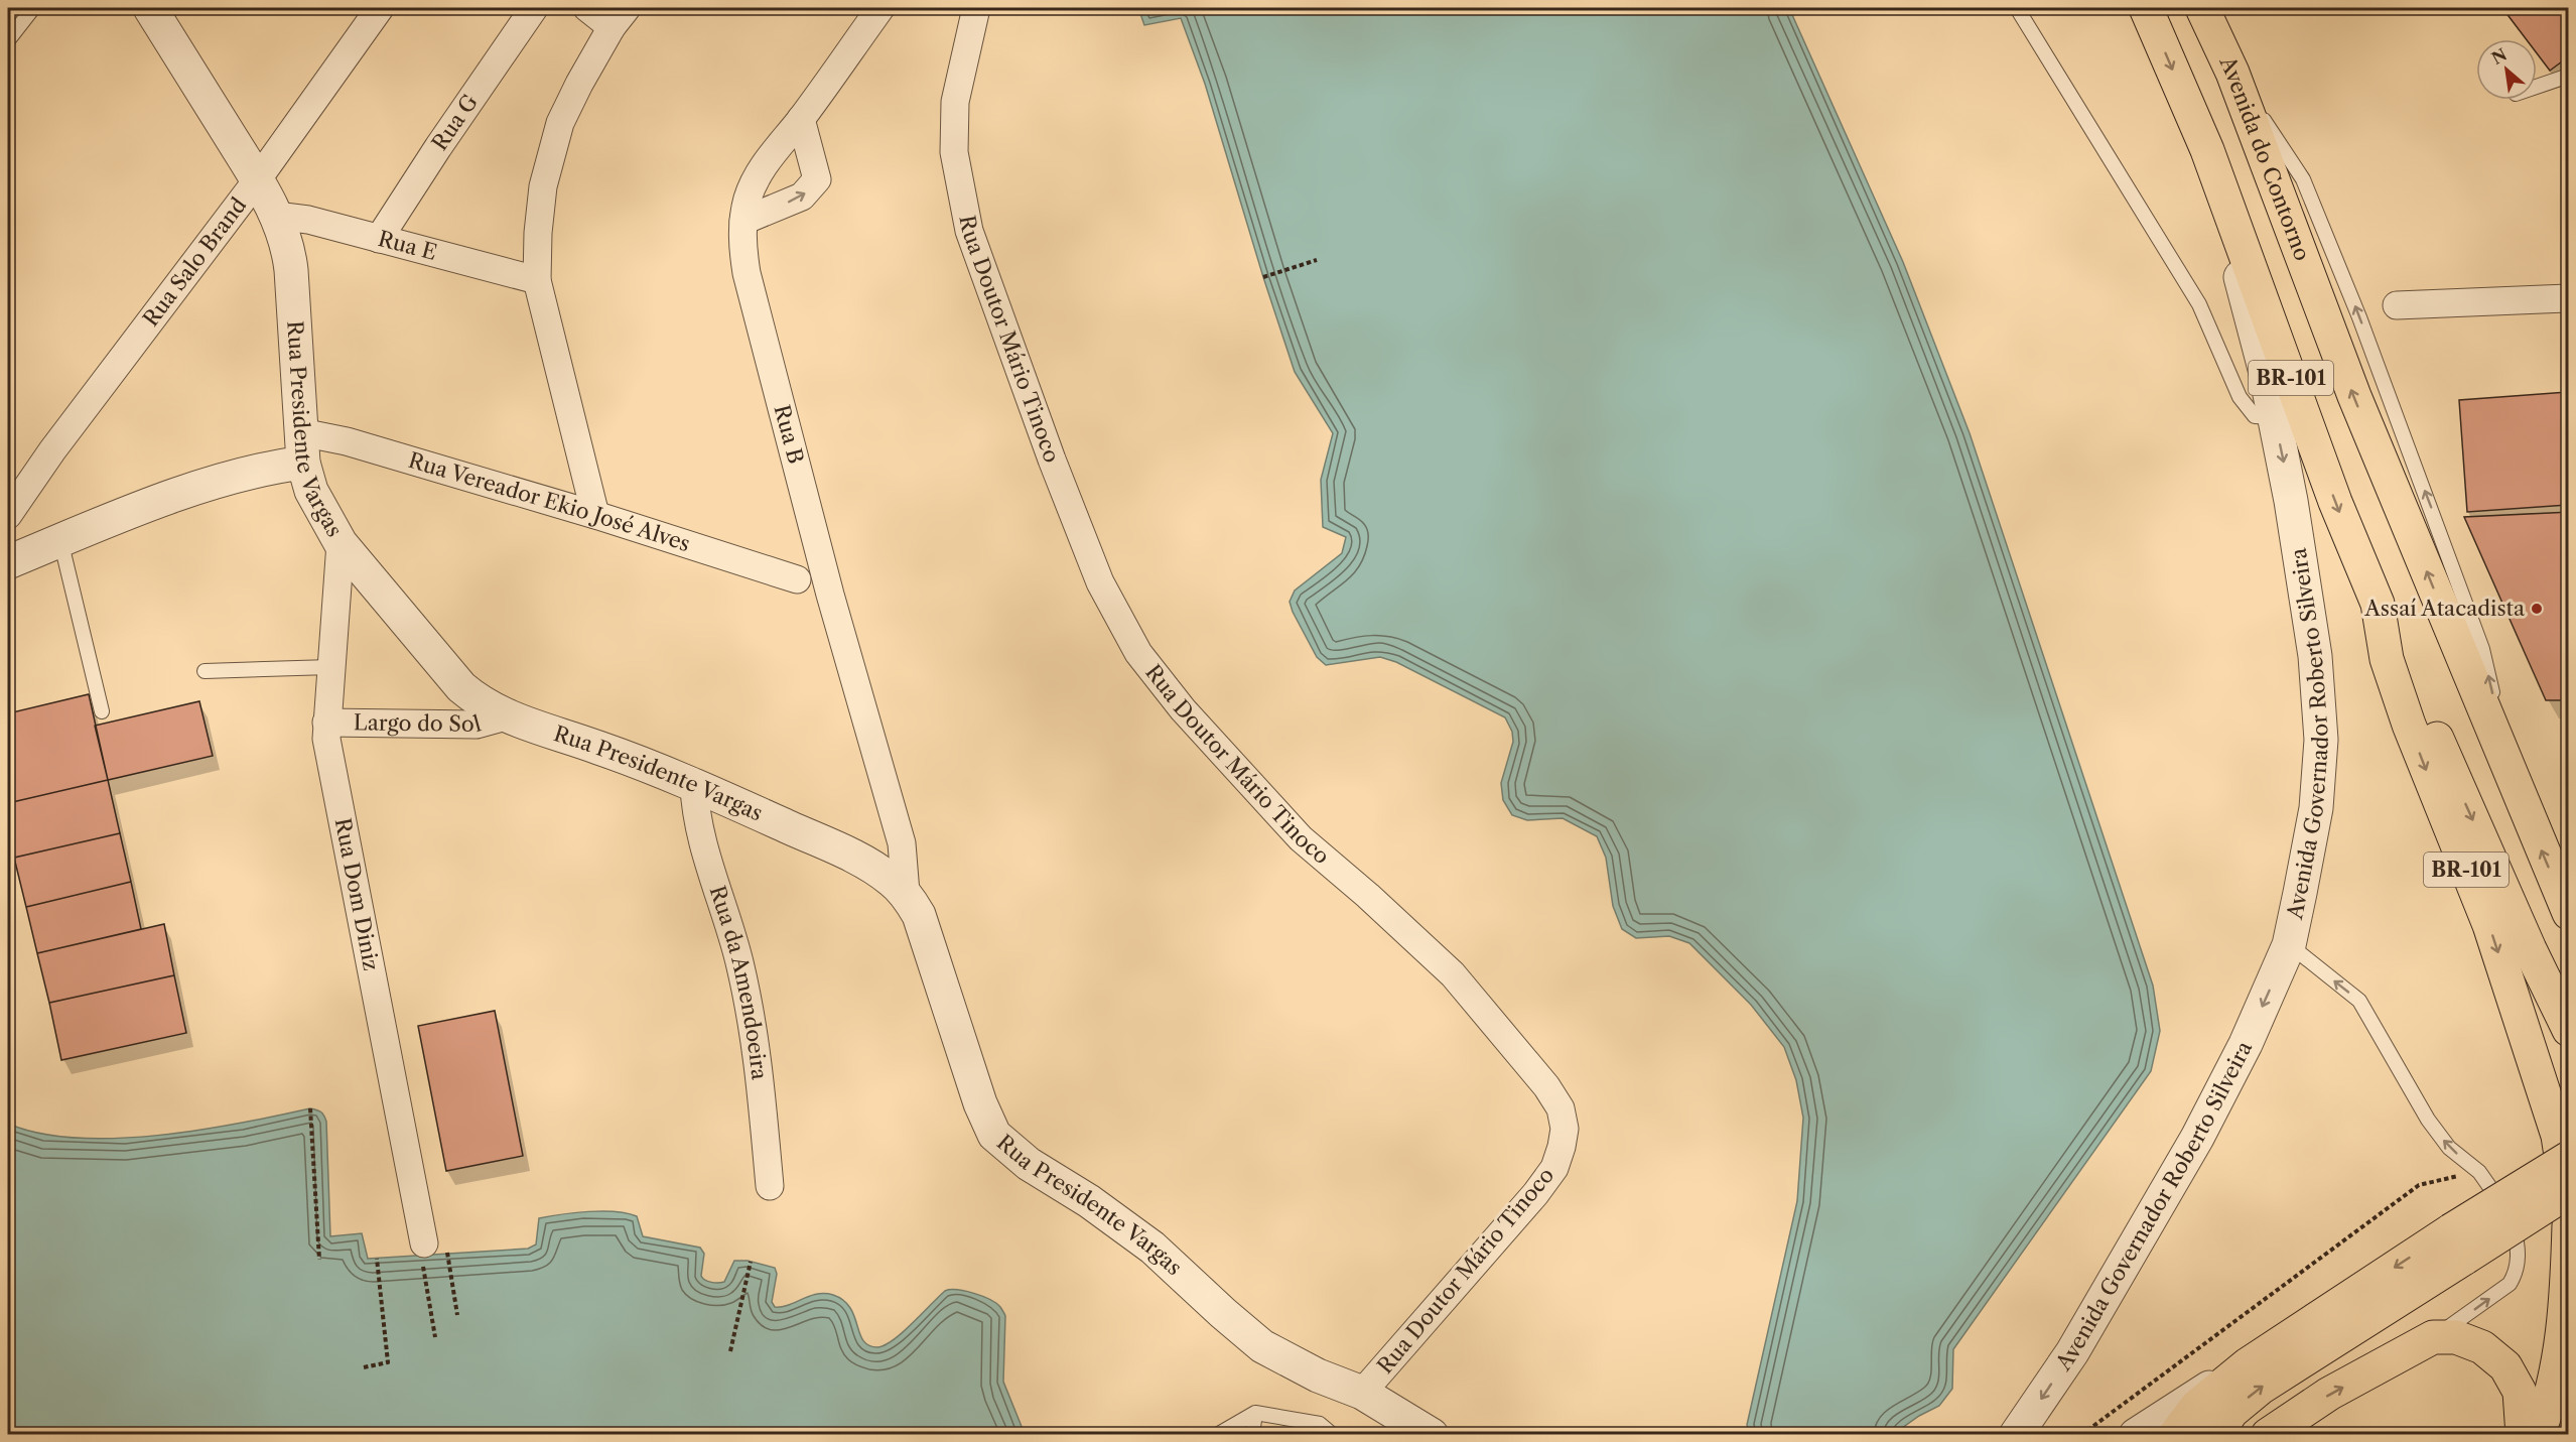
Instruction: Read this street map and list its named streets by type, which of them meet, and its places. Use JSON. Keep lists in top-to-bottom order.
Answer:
{
  "streets": {
    "main road": ["Avenida do Contorno", "BR-101"],
    "street": [
      "Rua G",
      "Rua E",
      "Rua Salo Brand",
      "Rua Doutor Mário Tinoco",
      "Rua Presidente Vargas",
      "Rua B",
      "Rua Vereador Ekio José Alves",
      "Largo do Sol",
      "Avenida Governador Roberto Silveira",
      "Rua Dom Diniz",
      "Rua da Amendoeira"
    ]
  },
  "crossings": [
    ["Rua G", "Rua E"],
    ["Avenida do Contorno", "BR-101"],
    ["Rua E", "Rua Presidente Vargas"],
    ["Rua Salo Brand", "Rua Presidente Vargas"],
    ["Rua Doutor Mário Tinoco", "Rua Presidente Vargas"],
    ["BR-101", "Avenida Governador Roberto Silveira"],
    ["Rua Presidente Vargas", "Rua B"],
    ["Rua Presidente Vargas", "Rua Vereador Ekio José Alves"],
    ["Rua Presidente Vargas", "Largo do Sol"],
    ["Rua Presidente Vargas", "Rua Dom Diniz"],
    ["Rua Presidente Vargas", "Rua da Amendoeira"],
    ["Largo do Sol", "Rua Dom Diniz"]
  ],
  "one_way": ["Avenida Governador Roberto Silveira"],
  "places": ["Assaí Atacadista"],
  "north": "top left"
}
